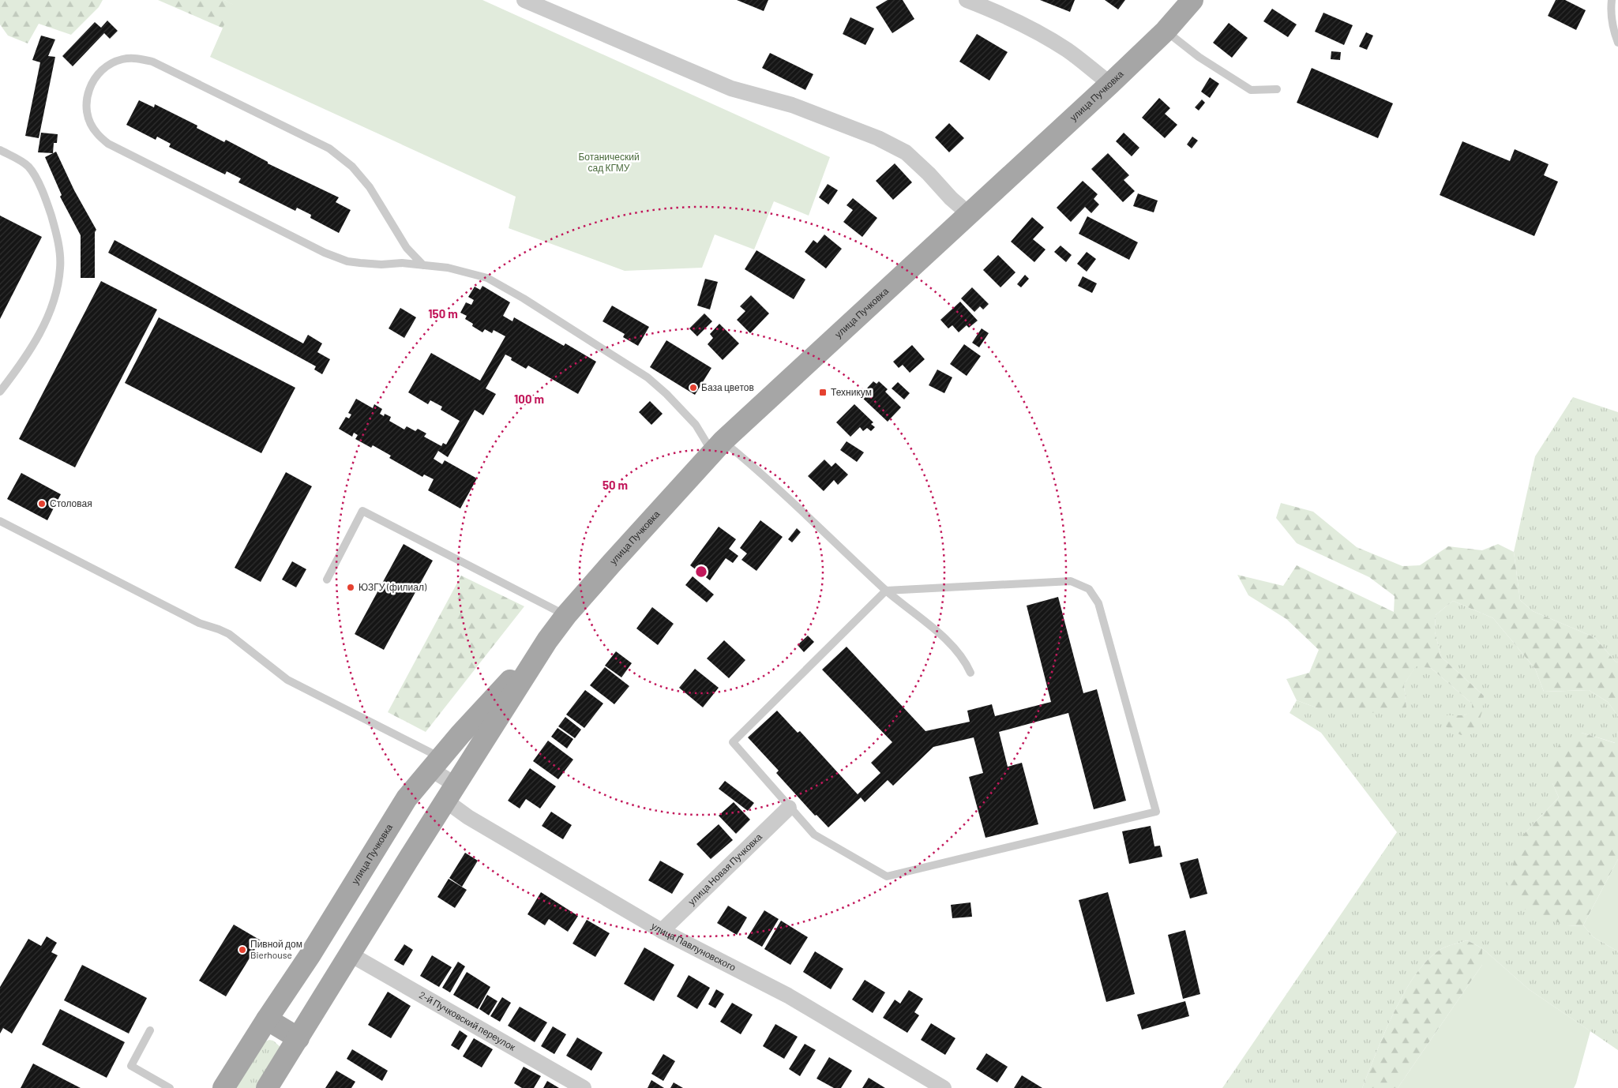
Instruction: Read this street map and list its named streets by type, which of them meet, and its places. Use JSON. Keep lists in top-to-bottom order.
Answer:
{
  "streets": {
    "main road": ["улица Пучковка"],
    "street": ["улица Новая Пучковка", "улица Павлуновского", "2-й Пучковский переулок"]
  },
  "crossings": [
    ["улица Пучковка", "улица Павлуновского"],
    ["улица Пучковка", "2-й Пучковский переулок"],
    ["улица Новая Пучковка", "улица Павлуновского"]
  ],
  "parks": ["Ботанический сад КГМУ"],
  "places": {
    "other": [
      "База цветов",
      "Столовая",
      "ЮЗГУ (филиал)",
      "Пивной дом Bierhouse"
    ],
    "transit": ["Техникум"]
  },
  "rings": ["150 m", "100 m", "50 m"]
}
